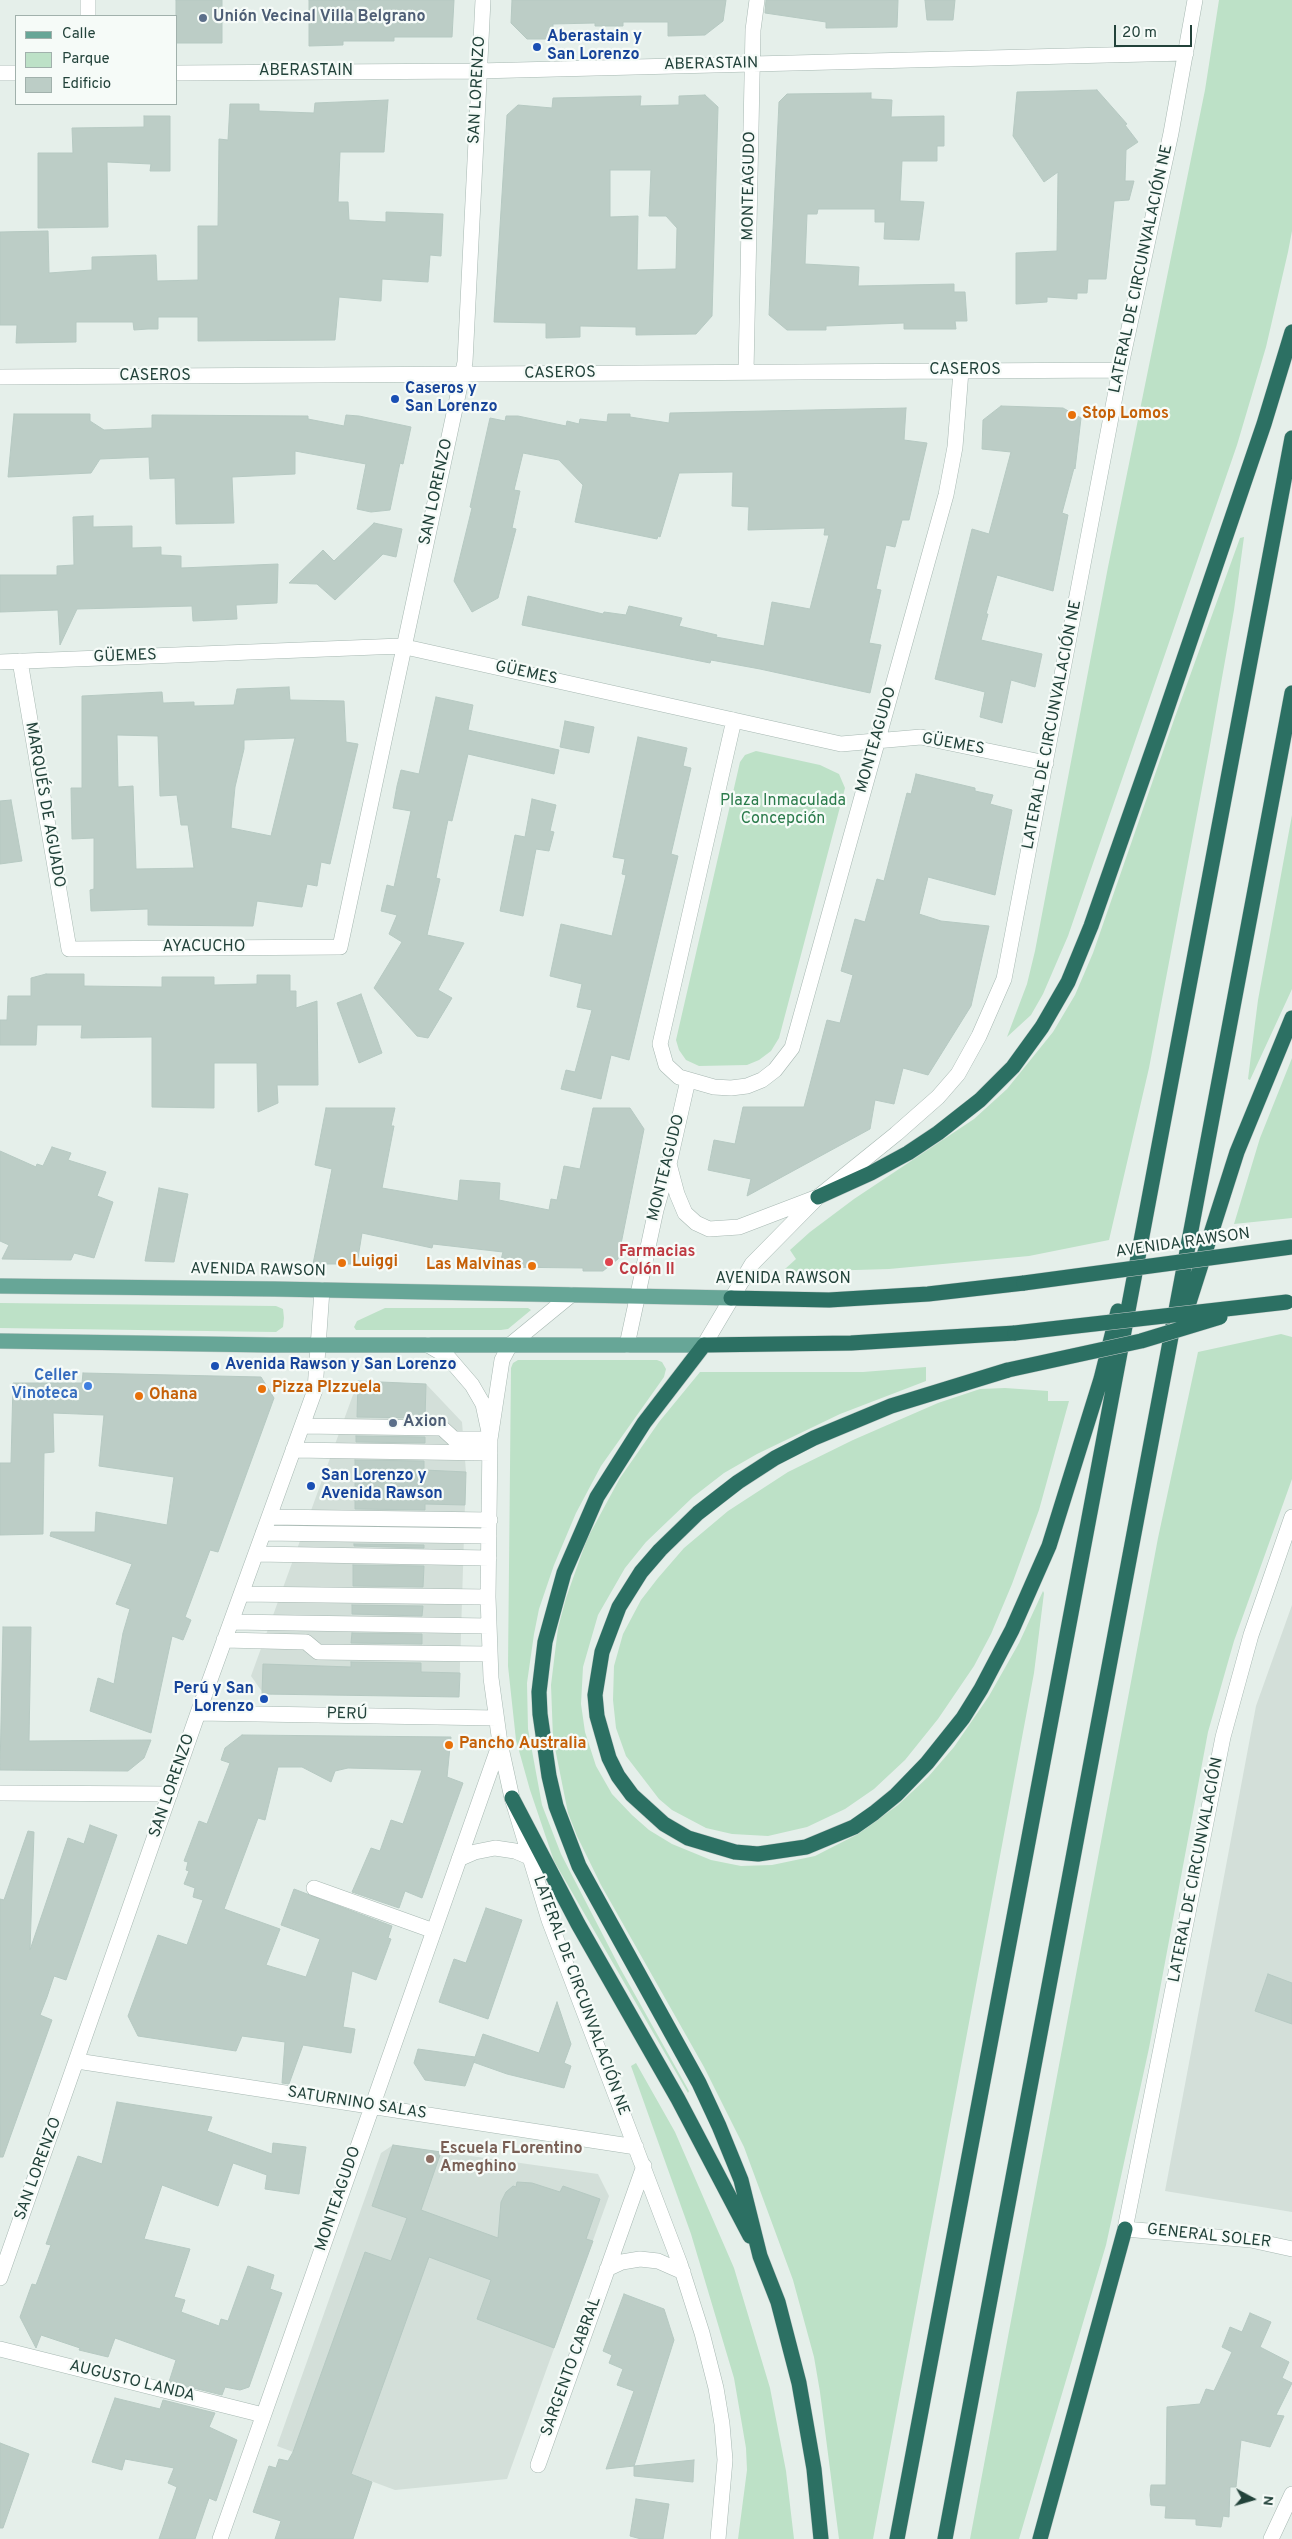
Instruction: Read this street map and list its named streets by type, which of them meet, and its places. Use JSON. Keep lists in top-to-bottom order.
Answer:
{
  "streets": {
    "highway": ["AVENIDA RAWSON"],
    "street": [
      "ABERASTAIN",
      "SAN LORENZO",
      "MONTEAGUDO",
      "LATERAL DE CIRCUNVALACIÓN NE",
      "CASEROS",
      "GÜEMES",
      "MARQUÉS DE AGUADO",
      "AYACUCHO",
      "PERÚ",
      "LATERAL DE CIRCUNVALACIÓN",
      "SATURNINO SALAS",
      "GENERAL SOLER",
      "SARGENTO CABRAL",
      "AUGUSTO LANDA"
    ]
  },
  "crossings": [
    ["ABERASTAIN", "SAN LORENZO"],
    ["ABERASTAIN", "MONTEAGUDO"],
    ["ABERASTAIN", "LATERAL DE CIRCUNVALACIÓN NE"],
    ["SAN LORENZO", "CASEROS"],
    ["SAN LORENZO", "GÜEMES"],
    ["SAN LORENZO", "AYACUCHO"],
    ["SAN LORENZO", "AVENIDA RAWSON"],
    ["SAN LORENZO", "PERÚ"],
    ["SAN LORENZO", "SATURNINO SALAS"],
    ["MONTEAGUDO", "LATERAL DE CIRCUNVALACIÓN NE"],
    ["MONTEAGUDO", "CASEROS"],
    ["MONTEAGUDO", "GÜEMES"],
    ["MONTEAGUDO", "AVENIDA RAWSON"],
    ["MONTEAGUDO", "SATURNINO SALAS"],
    ["MONTEAGUDO", "AUGUSTO LANDA"],
    ["LATERAL DE CIRCUNVALACIÓN NE", "CASEROS"],
    ["LATERAL DE CIRCUNVALACIÓN NE", "GÜEMES"],
    ["LATERAL DE CIRCUNVALACIÓN NE", "AVENIDA RAWSON"],
    ["LATERAL DE CIRCUNVALACIÓN NE", "PERÚ"],
    ["LATERAL DE CIRCUNVALACIÓN NE", "SATURNINO SALAS"],
    ["LATERAL DE CIRCUNVALACIÓN NE", "SARGENTO CABRAL"],
    ["GÜEMES", "MARQUÉS DE AGUADO"],
    ["MARQUÉS DE AGUADO", "AYACUCHO"],
    ["LATERAL DE CIRCUNVALACIÓN", "GENERAL SOLER"]
  ],
  "parks": ["Plaza Inmaculada Concepción"],
  "places": [
    "Unión Vecinal Villa Belgrano",
    "Aberastain y San Lorenzo",
    "Caseros y San Lorenzo",
    "Stop Lomos",
    "Farmacias Colón II",
    "Luiggi",
    "Las Malvinas",
    "Avenida Rawson y San Lorenzo",
    "Celler Vinoteca",
    "Pizza PIzzuela",
    "Ohana",
    "Axion",
    "San Lorenzo y Avenida Rawson",
    "Perú y San Lorenzo",
    "Pancho Australia",
    "Escuela FLorentino Ameghino"
  ],
  "legend": ["Calle", "Parque", "Edificio"],
  "scale_bar": "20 m",
  "north": "right"
}
